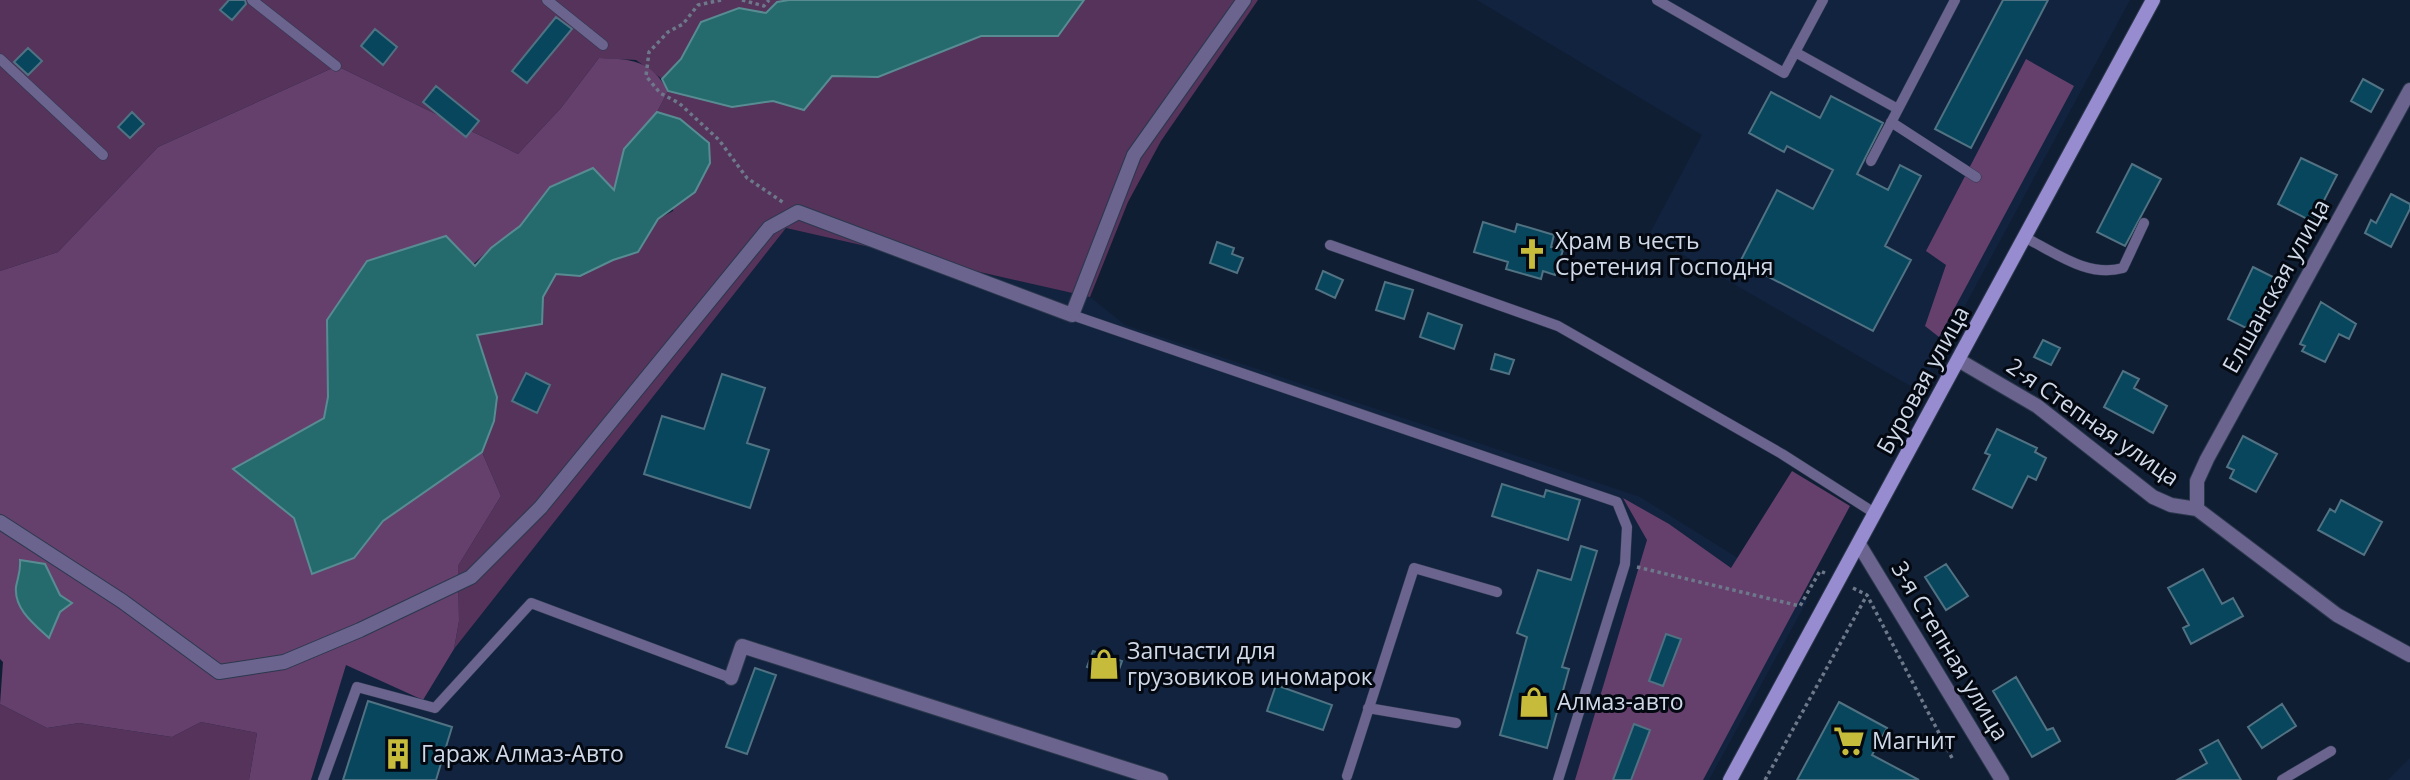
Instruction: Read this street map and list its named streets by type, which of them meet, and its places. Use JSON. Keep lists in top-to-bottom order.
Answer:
{
  "streets": {
    "main road": ["Буровая улица"],
    "street": ["Елшанская улица", "2-я Степная улица", "3-я Степная улица"]
  },
  "crossings": [
    ["Елшанская улица", "2-я Степная улица"],
    ["Буровая улица", "2-я Степная улица"],
    ["Буровая улица", "3-я Степная улица"]
  ],
  "places": {
    "church": ["Храм в честь Сретения Господня"],
    "shop": ["Запчасти для грузовиков иномарок", "Алмаз-авто"],
    "supermarket": ["Магнит"],
    "building": ["Гараж Алмаз-Авто"]
  }
}
